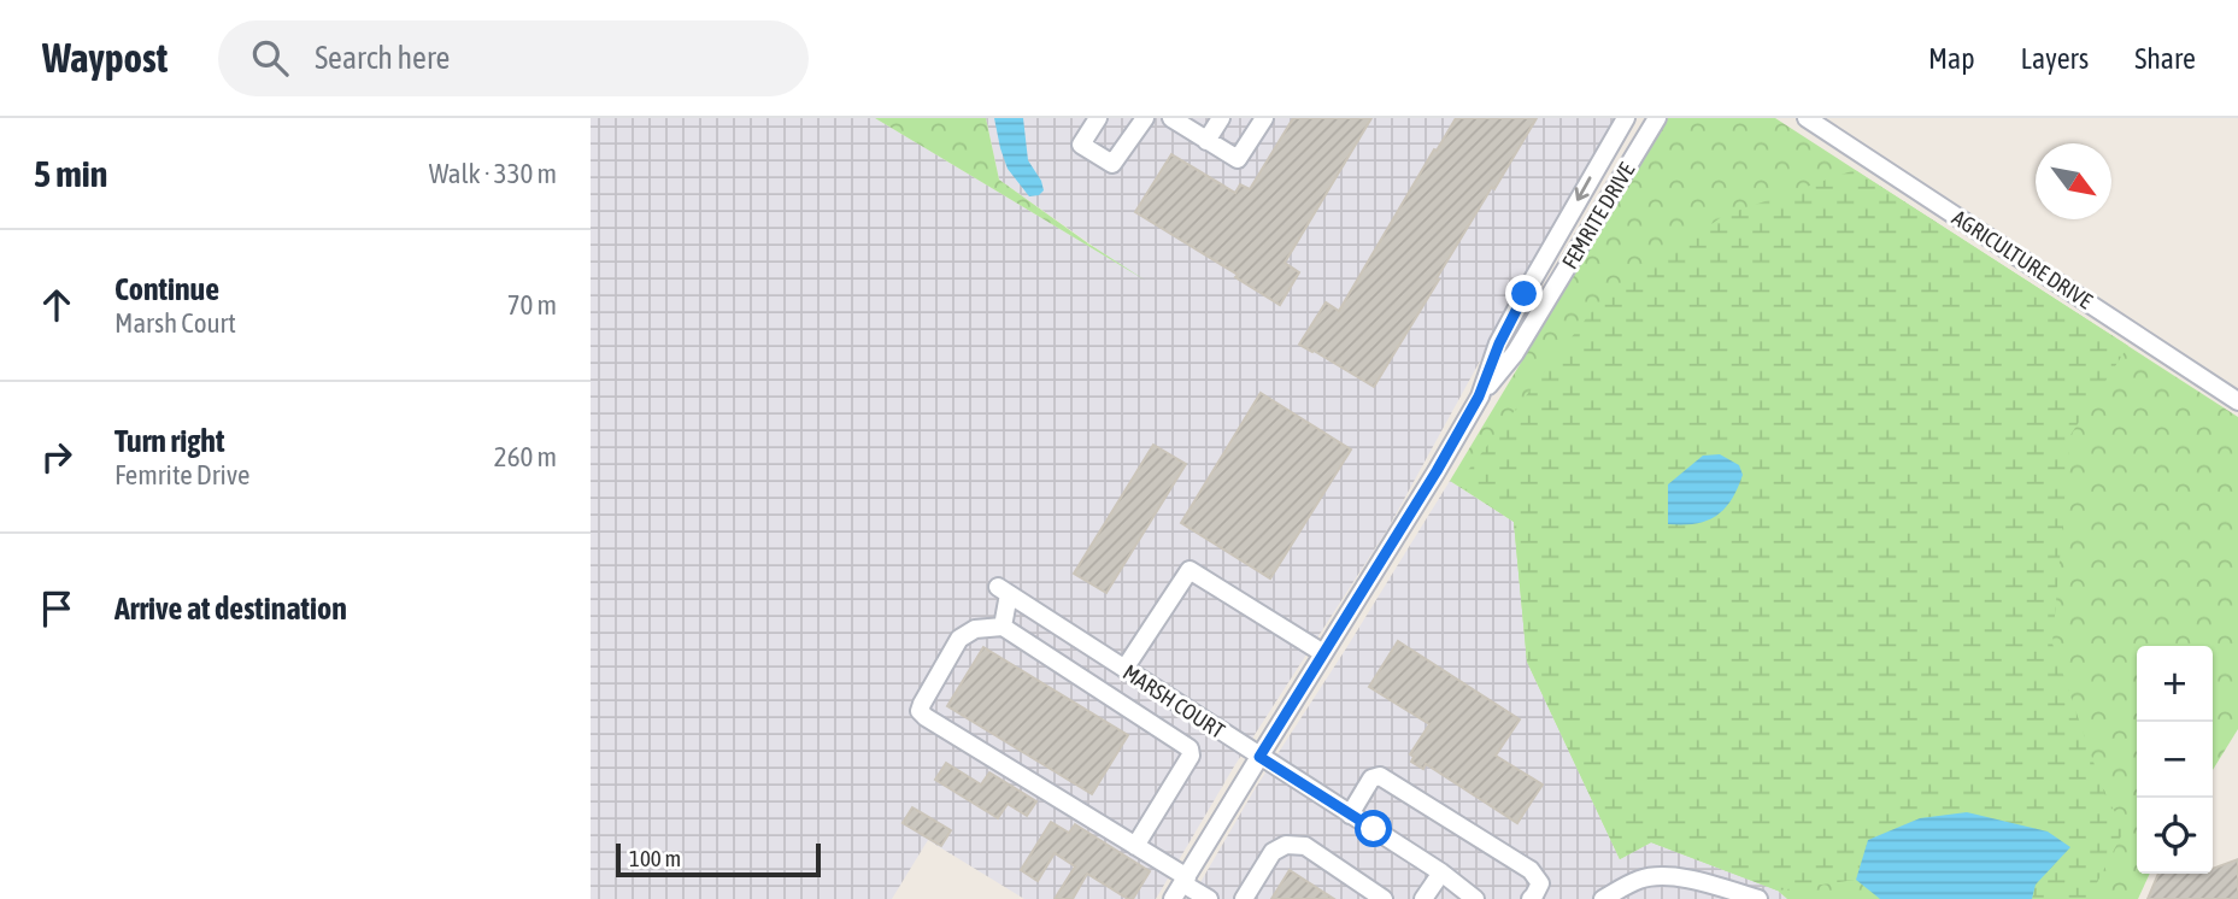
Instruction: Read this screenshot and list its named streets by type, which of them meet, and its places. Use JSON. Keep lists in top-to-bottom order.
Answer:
{
  "streets": {
    "street": ["FEMRITE DRIVE", "AGRICULTURE DRIVE", "MARSH COURT"]
  },
  "crossings": [
    ["FEMRITE DRIVE", "MARSH COURT"]
  ],
  "scale_bar": "100 m",
  "north": "bottom right",
  "page": {
    "header": "Waypost",
    "search": "Search here",
    "nav": ["Map", "Layers", "Share"],
    "heading": ["5 min", "Walk · 330 m"],
    "list": [
      ["Continue", "Marsh Court", "70 m"],
      ["Turn right", "Femrite Drive", "260 m"],
      "Arrive at destination"
    ],
    "map_buttons": ["+", "−"],
    "scale": "100 m"
  }
}
